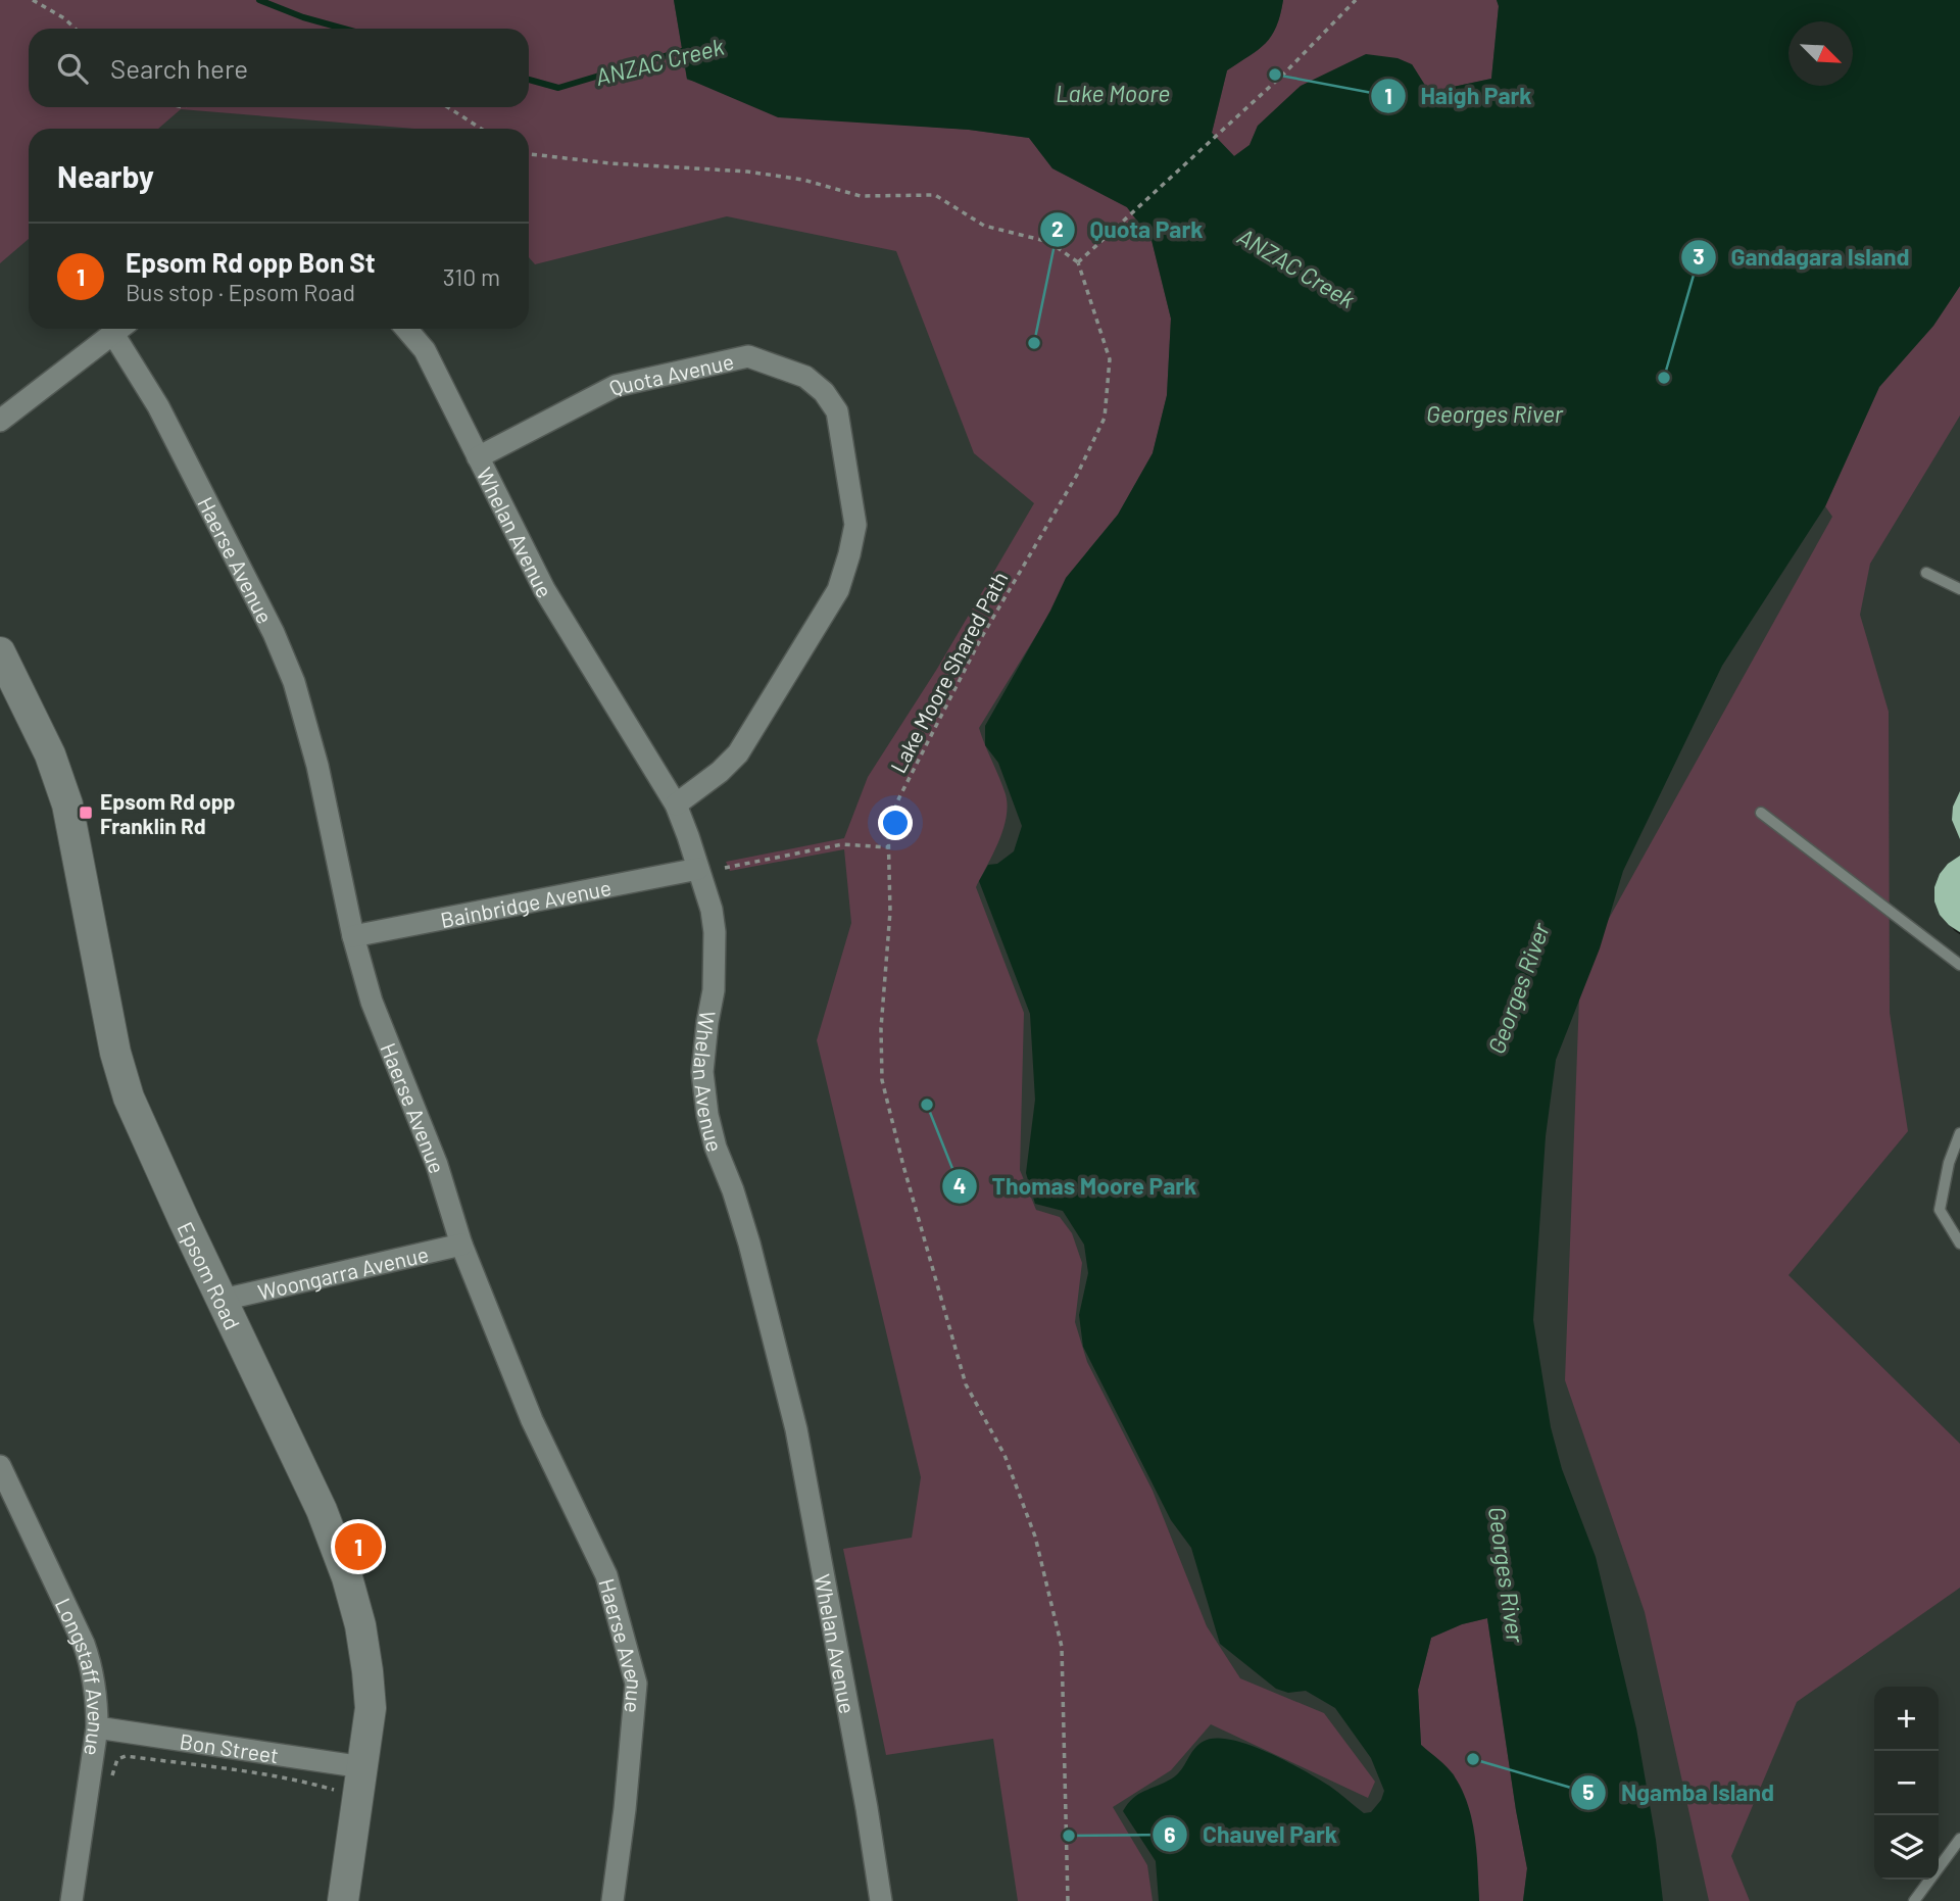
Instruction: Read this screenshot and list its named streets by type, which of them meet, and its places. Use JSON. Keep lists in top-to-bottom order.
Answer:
{
  "streets": {
    "street": [
      "Quota Avenue",
      "Whelan Avenue",
      "Haerse Avenue",
      "Bainbridge Avenue",
      "Woongarra Avenue",
      "Epsom Road",
      "Longstaff Avenue",
      "Bon Street"
    ],
    "path": ["Lake Moore Shared Path"]
  },
  "crossings": [
    ["Quota Avenue", "Whelan Avenue"],
    ["Whelan Avenue", "Bainbridge Avenue"],
    ["Haerse Avenue", "Bainbridge Avenue"],
    ["Haerse Avenue", "Woongarra Avenue"],
    ["Woongarra Avenue", "Epsom Road"],
    ["Epsom Road", "Bon Street"],
    ["Longstaff Avenue", "Bon Street"]
  ],
  "water": ["ANZAC Creek", "Lake Moore", "Georges River"],
  "places": {
    "other": [
      "Haigh Park",
      "Quota Park",
      "Gandagara Island",
      "Thomas Moore Park",
      "Ngamba Island",
      "Chauvel Park"
    ],
    "transit": ["Epsom Rd opp Franklin Rd"]
  },
  "north": "bottom right",
  "page": {
    "search": "Search here",
    "heading": "Nearby",
    "list": [
      {
        "mark": "1",
        "name": "Epsom Rd opp Bon St",
        "note": "Bus stop · Epsom Road",
        "value": "310 m"
      }
    ],
    "pins": "1",
    "map_buttons": ["+", "−"]
  }
}
